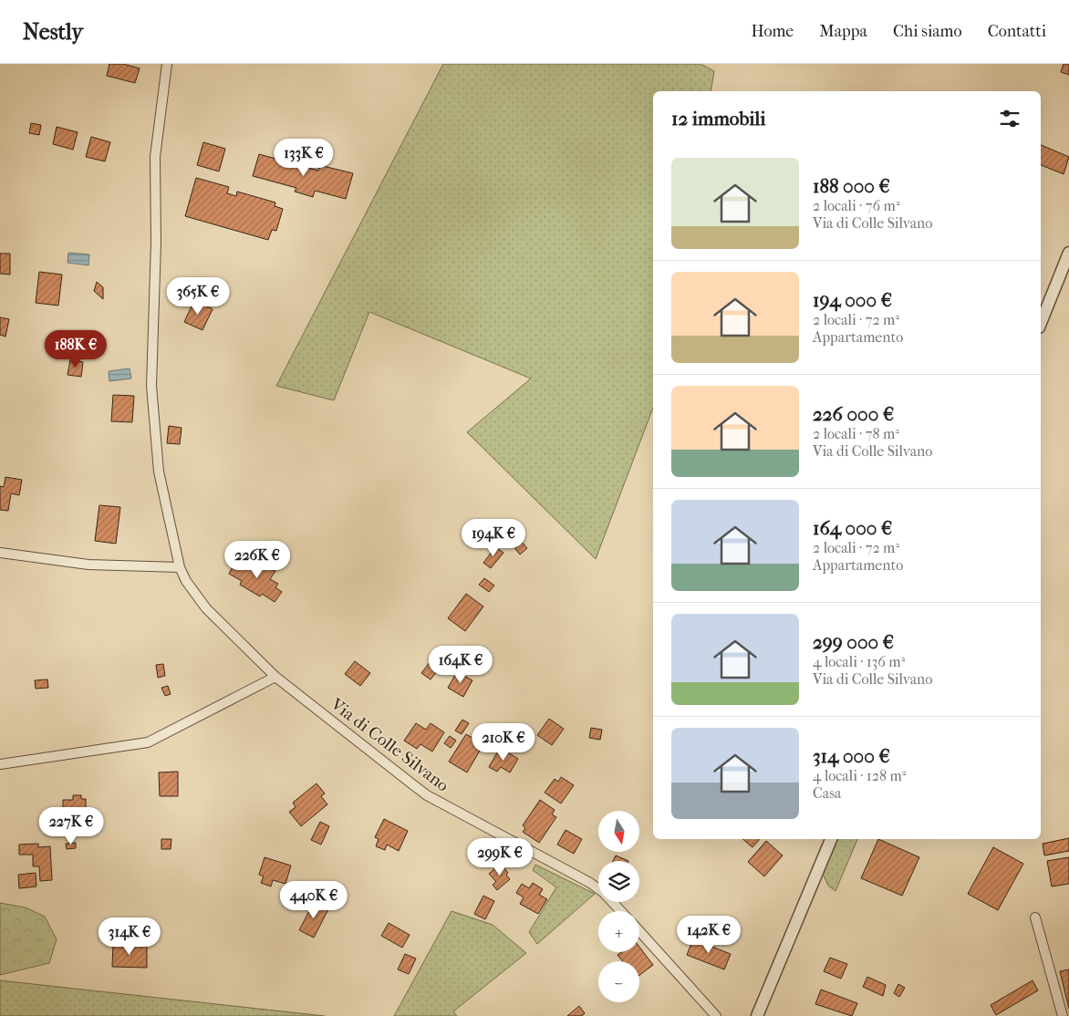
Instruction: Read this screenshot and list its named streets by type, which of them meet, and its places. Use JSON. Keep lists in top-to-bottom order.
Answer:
{
  "streets": {
    "street": ["Via di Colle Silvano"]
  },
  "north": "bottom",
  "page": {
    "header": "Nestly",
    "nav": [
      "Home",
      "Mappa",
      "Chi siamo",
      "Contatti"
    ],
    "heading": "12 immobili",
    "price": [
      "133K €",
      "365K €",
      "188K €",
      "194K €",
      "226K €",
      "164K €",
      "210K €",
      "227K €",
      "299K €",
      "440K €",
      "142K €",
      "314K €"
    ],
    "list": [
      {
        "name": "188 000 €",
        "note": "2 locali · 76 m² · Via di Colle Silvano"
      },
      {
        "name": "194 000 €",
        "note": "2 locali · 72 m² · Appartamento"
      },
      {
        "name": "226 000 €",
        "note": "2 locali · 78 m² · Via di Colle Silvano"
      },
      {
        "name": "164 000 €",
        "note": "2 locali · 72 m² · Appartamento"
      },
      {
        "name": "299 000 €",
        "note": "4 locali · 136 m² · Via di Colle Silvano"
      },
      {
        "name": "314 000 €",
        "note": "4 locali · 128 m² · Casa"
      }
    ],
    "map_buttons": ["+", "−"]
  }
}
